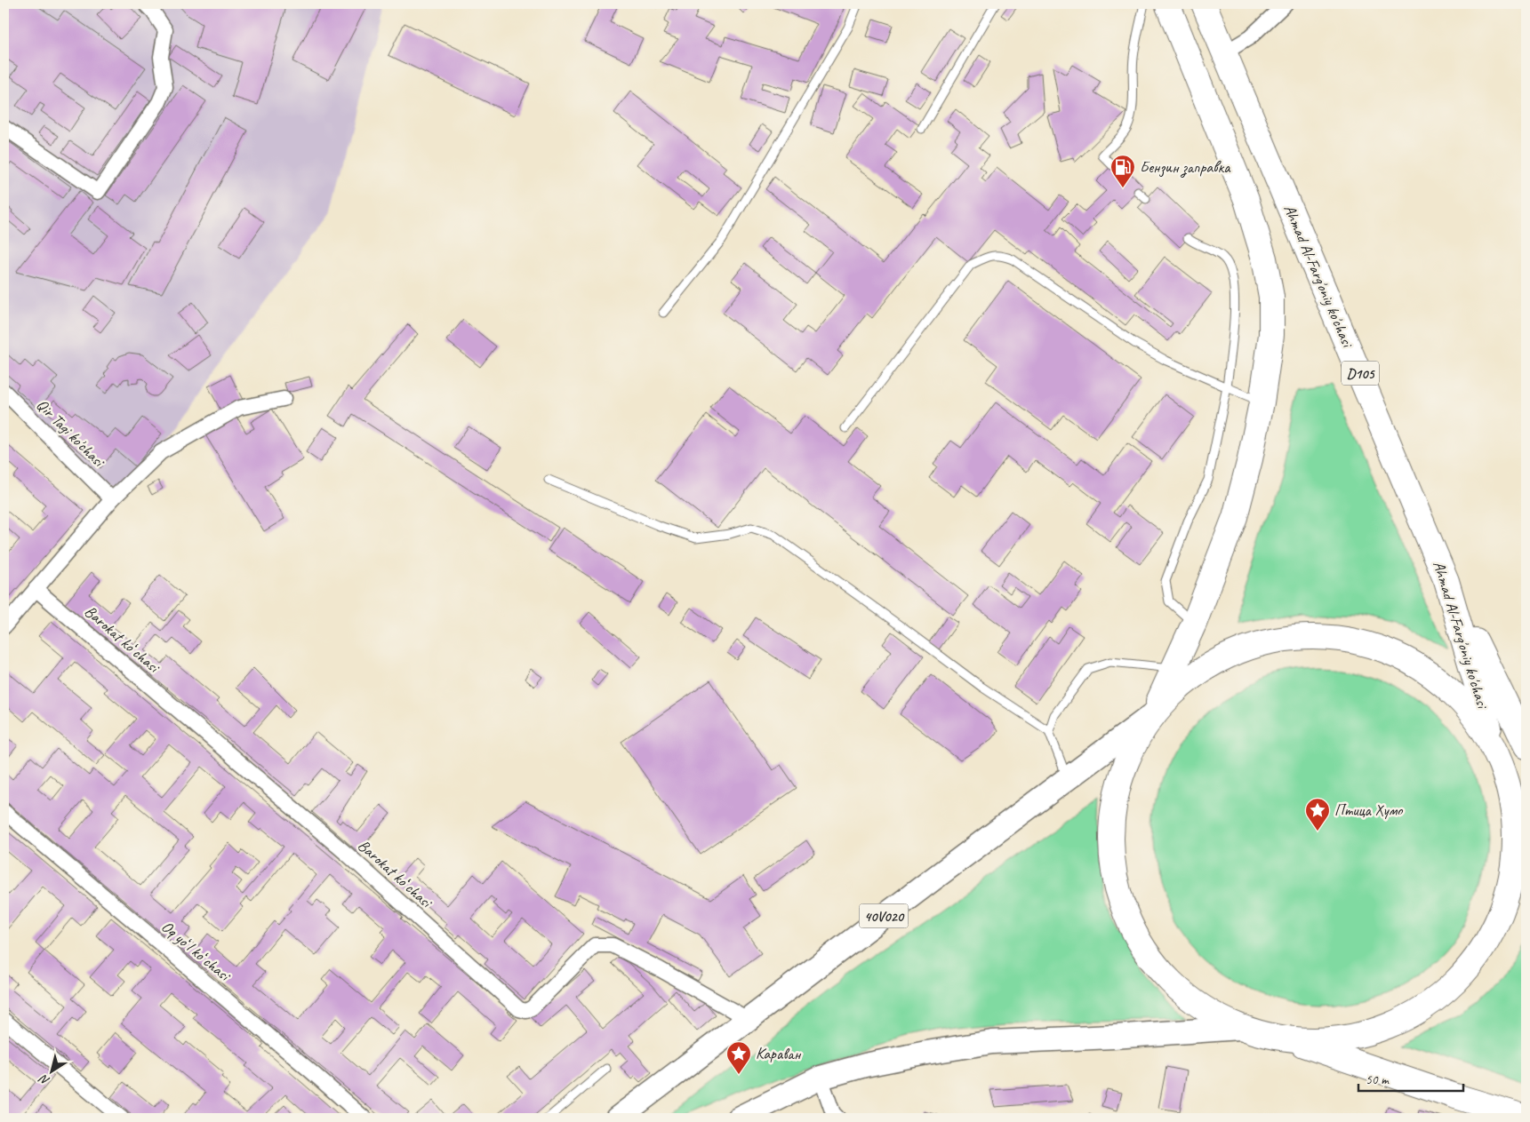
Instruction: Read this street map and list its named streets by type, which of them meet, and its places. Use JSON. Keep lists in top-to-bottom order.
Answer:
{
  "streets": {
    "highway": ["Ahmad Al-Farg'oniy ko'chasi", "D105"],
    "main road": ["40V020"],
    "street": ["Qir Tagi ko'chasi", "Barokat koʻchasi", "Oq yoʻl koʻchasi"]
  },
  "crossings": [
    ["Ahmad Al-Farg'oniy ko'chasi", "D105"],
    ["Barokat koʻchasi", "40V020"]
  ],
  "places": {
    "fuel station": ["Бензин заправка"],
    "place": ["Птица Хумо", "Караван"]
  },
  "scale_bar": "50 m",
  "north": "bottom left"
}
